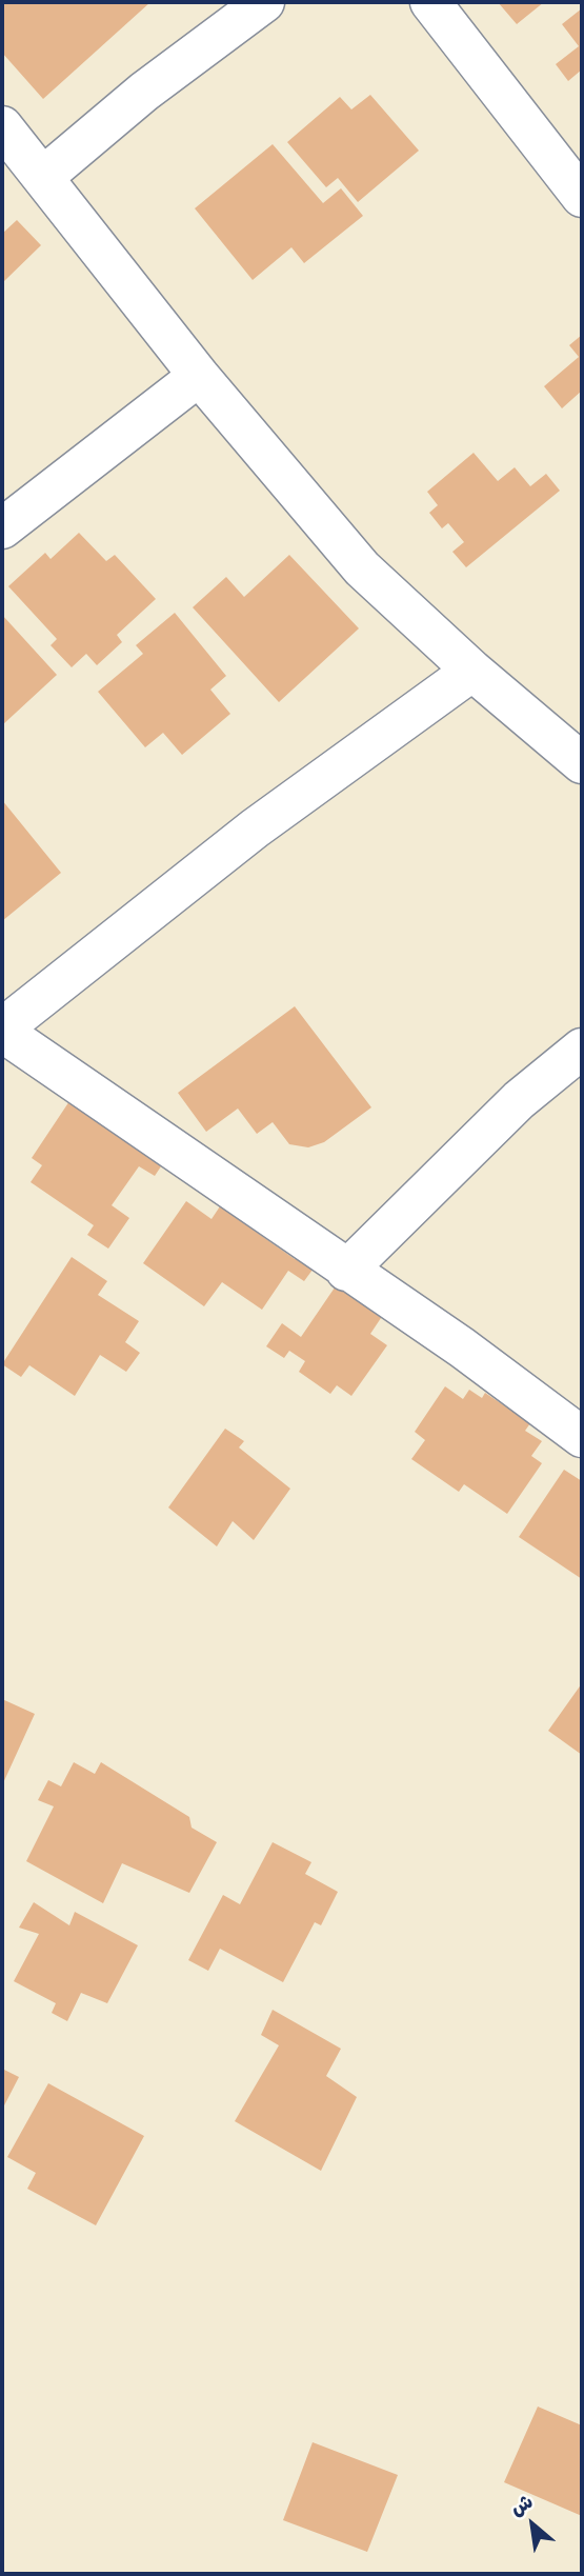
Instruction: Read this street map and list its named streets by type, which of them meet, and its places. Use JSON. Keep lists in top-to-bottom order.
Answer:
{
  "north": "top left"
}
